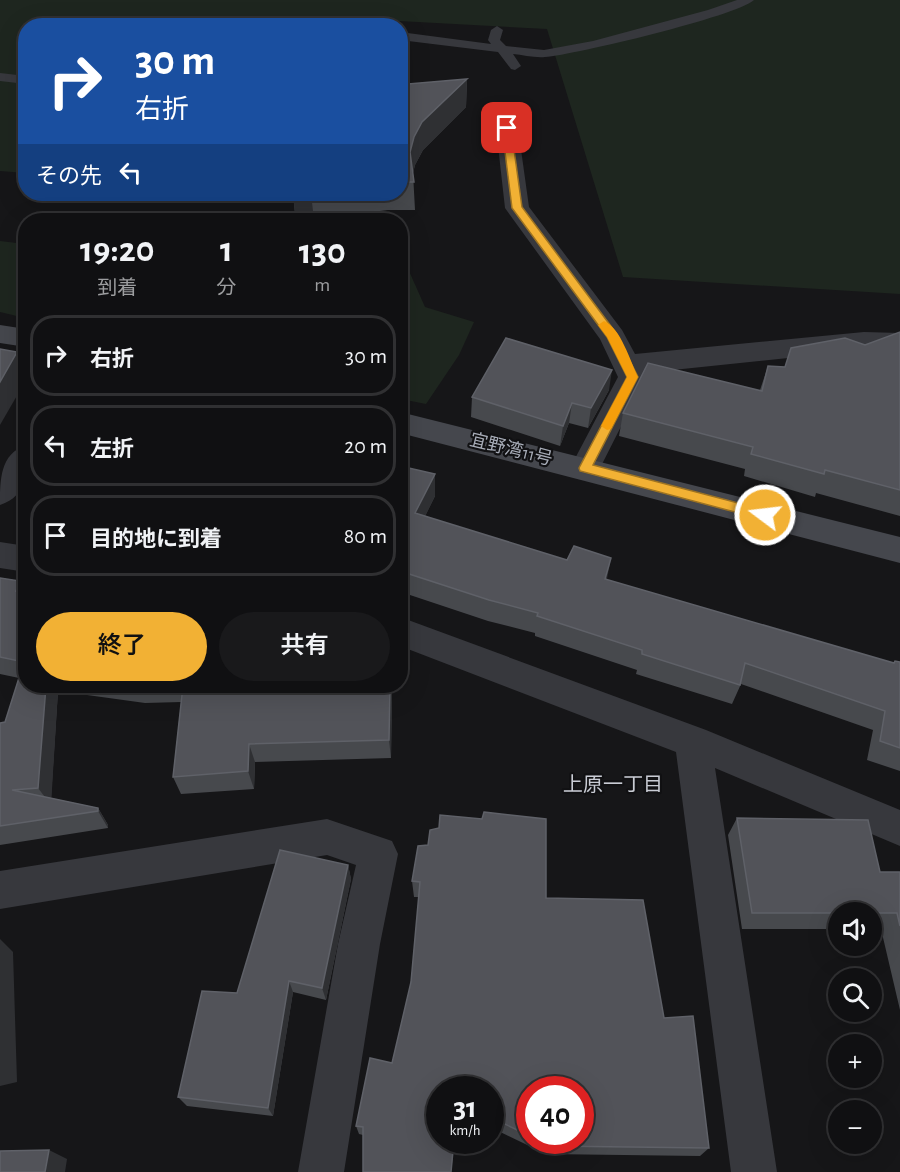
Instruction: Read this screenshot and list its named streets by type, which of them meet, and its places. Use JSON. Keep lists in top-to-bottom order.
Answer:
{
  "streets": {
    "street": ["宜野湾11号"]
  },
  "districts": ["上原一丁目"],
  "page": {
    "turn": ["30 m", "右折"],
    "then": "その先",
    "eta": [
      "19:20",
      "到着",
      "1",
      "分",
      "130",
      "m"
    ],
    "list": [
      {
        "name": "右折",
        "value": "30 m"
      },
      {
        "name": "左折",
        "value": "20 m"
      },
      {
        "name": "目的地に到着",
        "value": "80 m"
      }
    ],
    "buttons": ["終了", "共有"],
    "map_buttons": ["+", "−"],
    "speed": "31 km/h",
    "limit": "40"
  }
}
